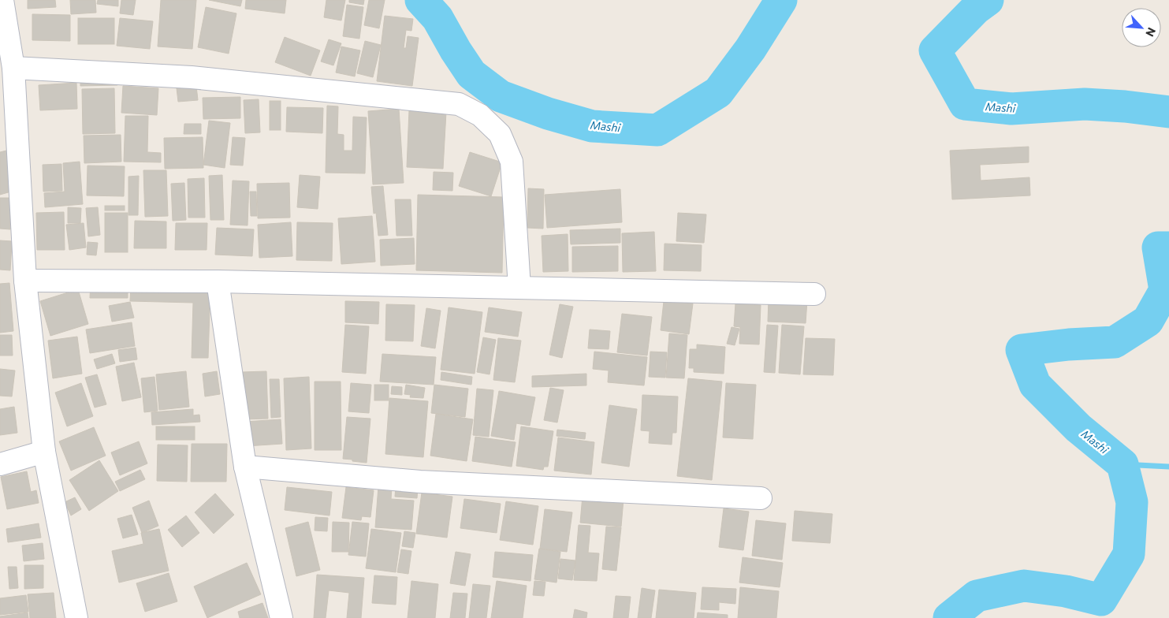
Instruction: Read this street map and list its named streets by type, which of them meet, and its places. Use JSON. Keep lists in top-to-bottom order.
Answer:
{
  "water": ["Mashi"],
  "north": "bottom right"
}
